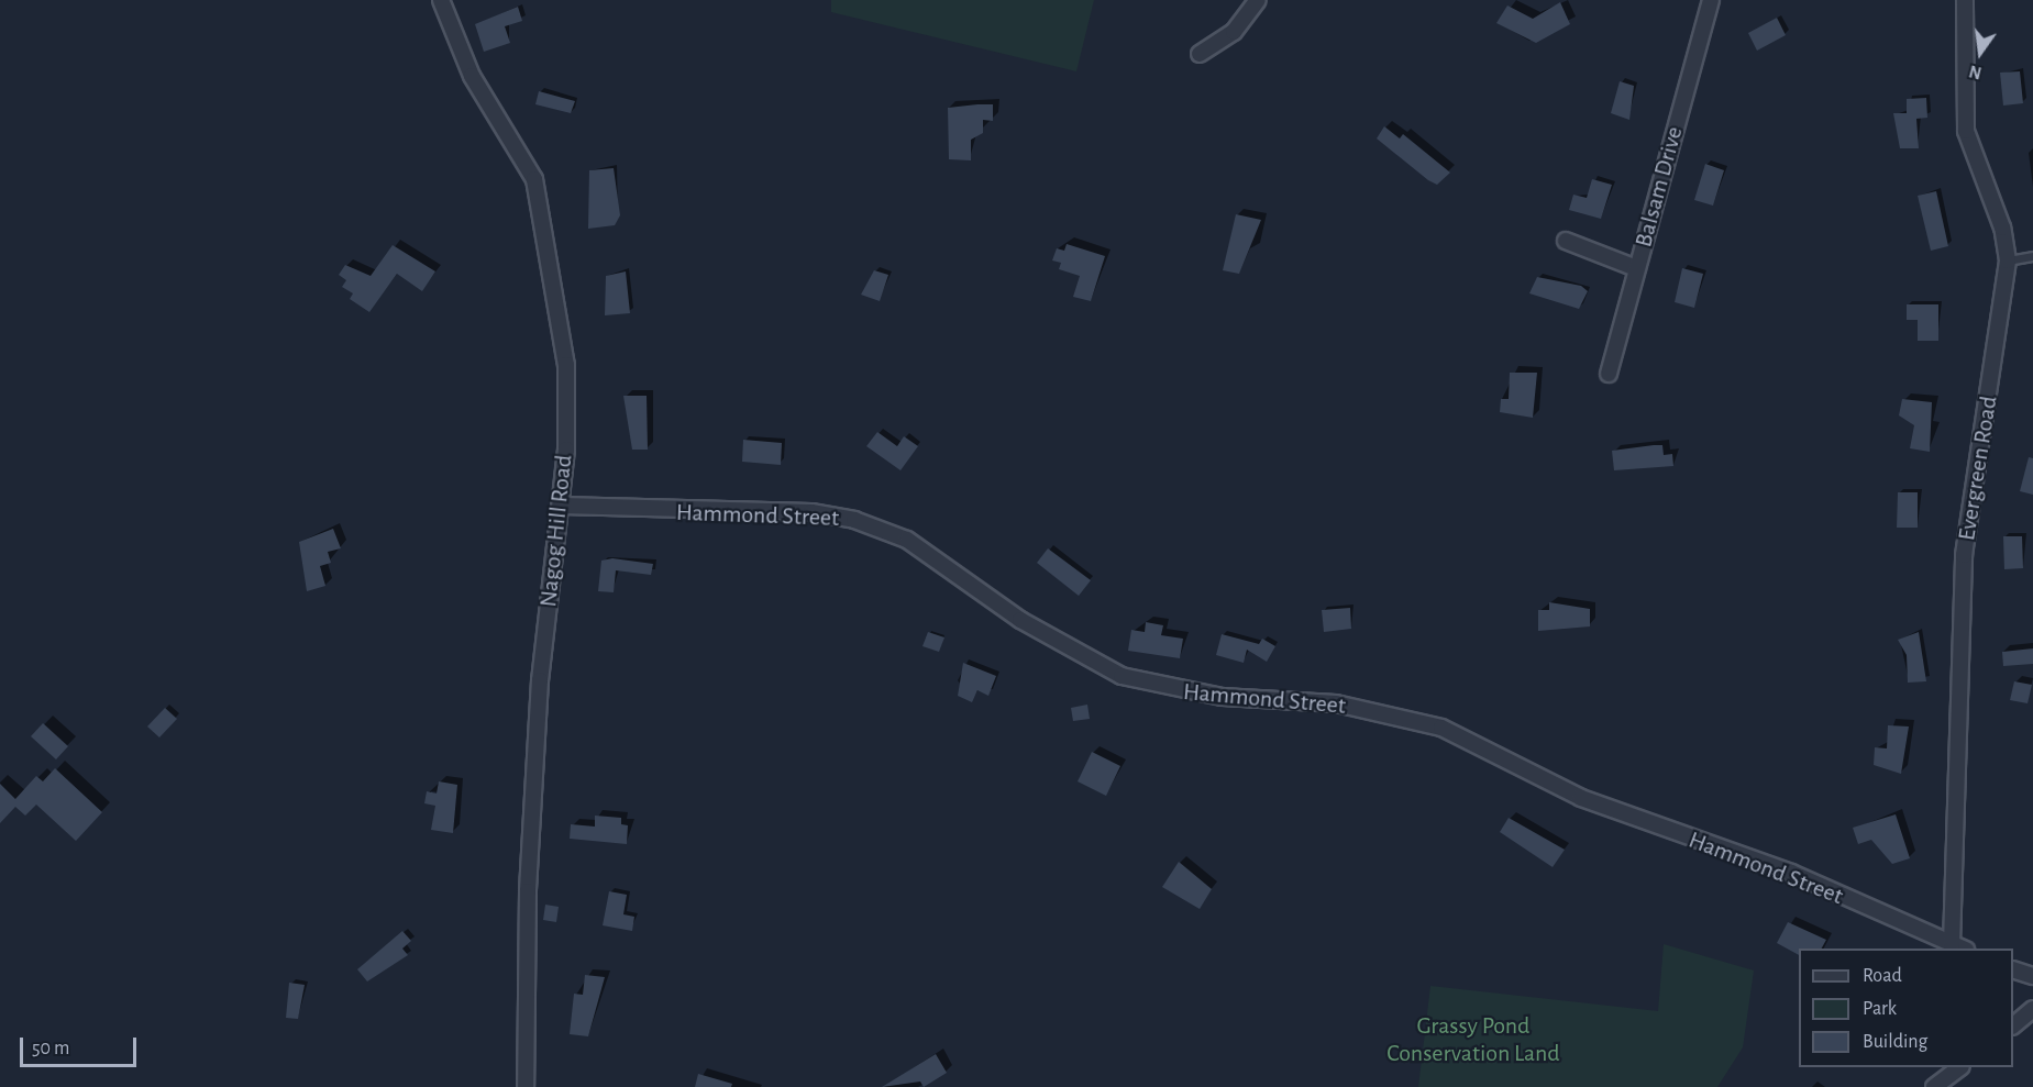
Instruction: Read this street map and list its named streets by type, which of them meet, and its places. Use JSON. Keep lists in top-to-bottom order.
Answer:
{
  "streets": {
    "street": [
      "Balsam Drive",
      "Evergreen Road",
      "Hammond Street",
      "Nagog Hill Road"
    ]
  },
  "crossings": [
    ["Evergreen Road", "Hammond Street"],
    ["Hammond Street", "Nagog Hill Road"]
  ],
  "parks": ["Grassy Pond Conservation Land"],
  "legend": ["Road", "Park", "Building"],
  "scale_bar": "50 m",
  "north": "bottom"
}
